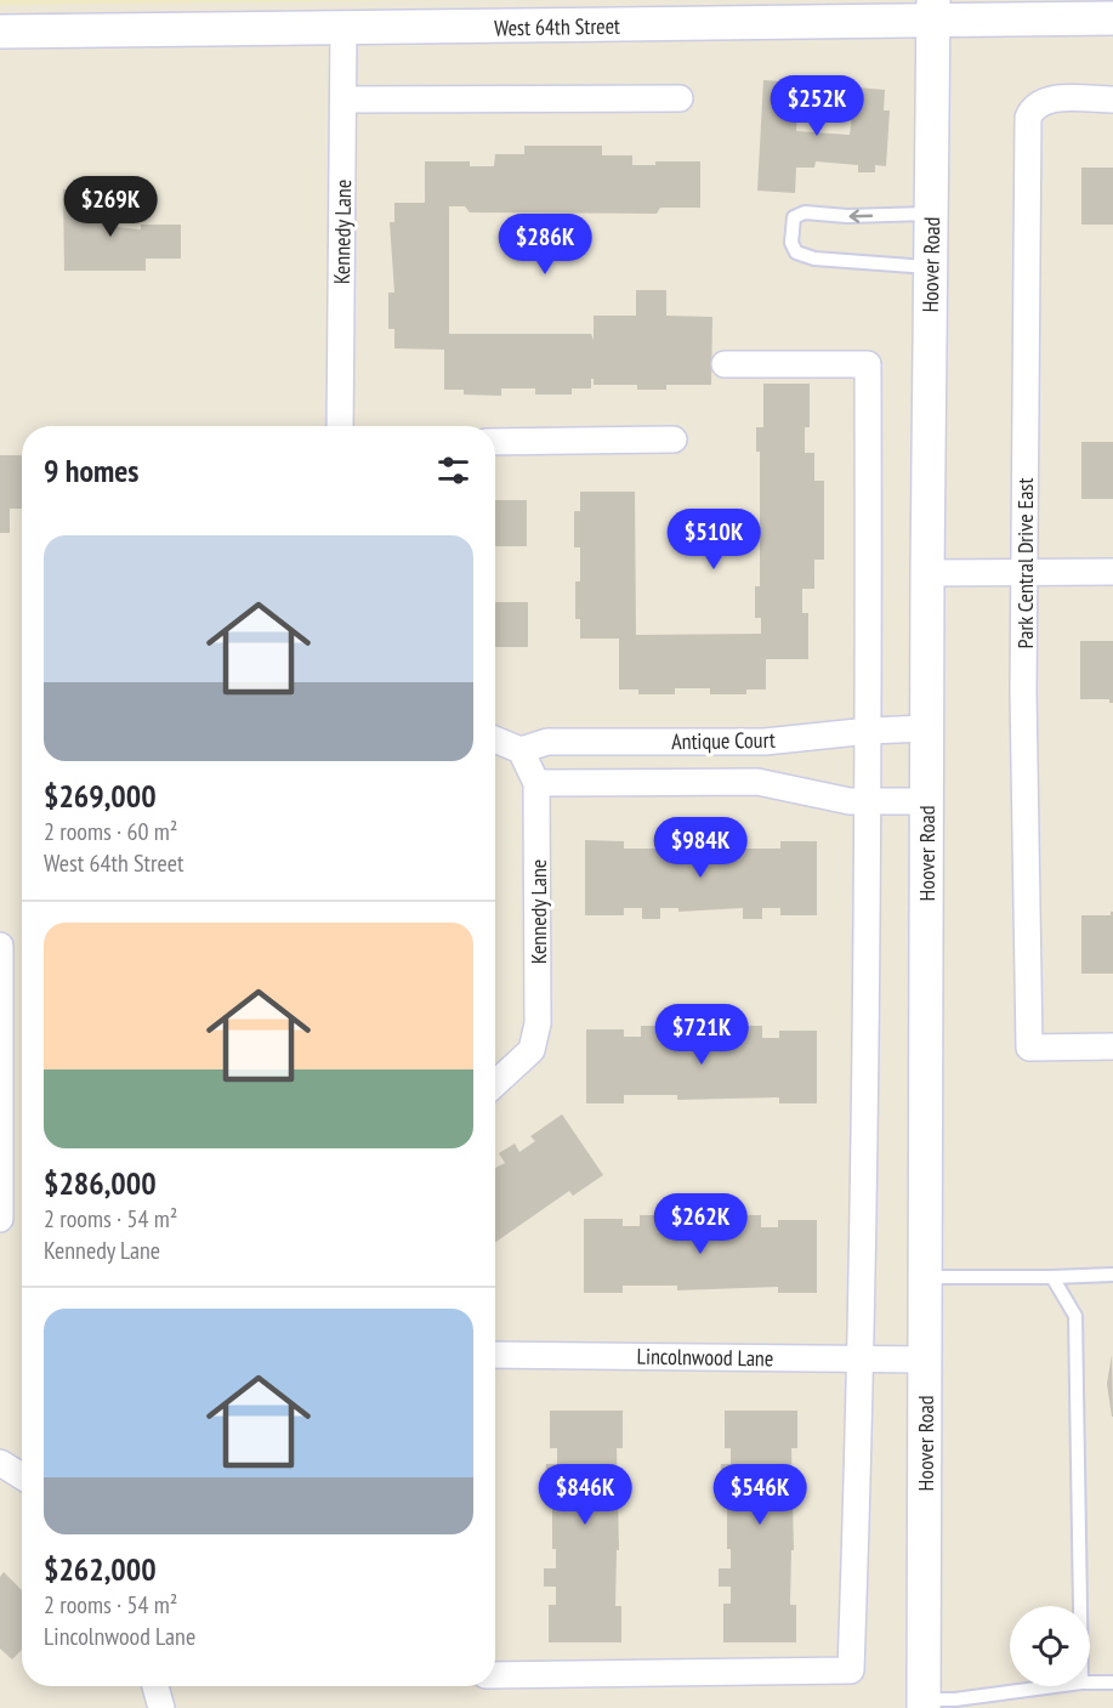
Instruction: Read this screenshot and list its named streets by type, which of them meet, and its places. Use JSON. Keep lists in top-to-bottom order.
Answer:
{
  "streets": {
    "street": [
      "West 64th Street",
      "Kennedy Lane",
      "Hoover Road",
      "Park Central Drive East",
      "Antique Court",
      "Lincolnwood Lane"
    ]
  },
  "crossings": [
    ["West 64th Street", "Kennedy Lane"],
    ["West 64th Street", "Hoover Road"],
    ["Kennedy Lane", "Antique Court"],
    ["Hoover Road", "Antique Court"],
    ["Hoover Road", "Lincolnwood Lane"]
  ],
  "page": {
    "price": [
      "$252K",
      "$269K",
      "$286K",
      "$510K",
      "$984K",
      "$721K",
      "$262K",
      "$846K",
      "$546K"
    ],
    "heading": "9 homes",
    "list": [
      {
        "name": "$269,000",
        "note": "2 rooms · 60 m² · West 64th Street"
      },
      {
        "name": "$286,000",
        "note": "2 rooms · 54 m² · Kennedy Lane"
      },
      {
        "name": "$262,000",
        "note": "2 rooms · 54 m² · Lincolnwood Lane"
      }
    ]
  }
}
